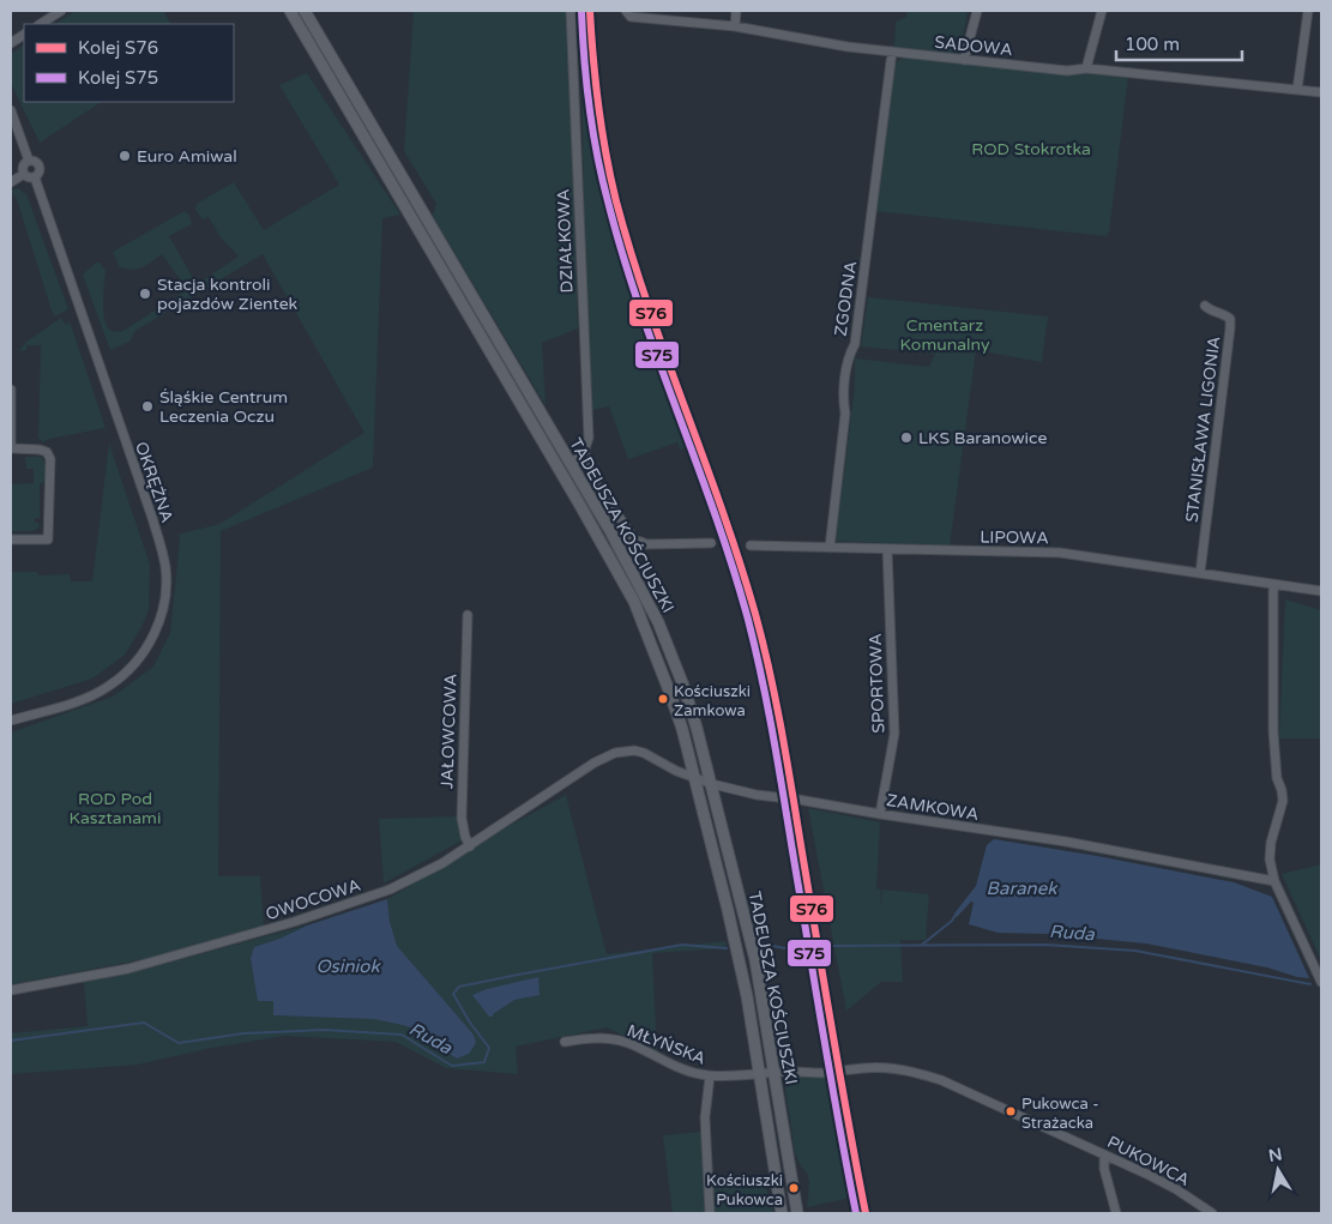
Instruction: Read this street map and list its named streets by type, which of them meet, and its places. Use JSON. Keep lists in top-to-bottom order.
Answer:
{
  "streets": {
    "main road": ["TADEUSZA KOŚCIUSZKI"],
    "street": [
      "SADOWA",
      "DZIAŁKOWA",
      "ZGODNA",
      "STANISŁAWA LIGONIA",
      "OKRĘŻNA",
      "LIPOWA",
      "SPORTOWA",
      "JAŁOWCOWA",
      "ZAMKOWA",
      "OWOCOWA",
      "MŁYŃSKA",
      "PUKOWCA"
    ]
  },
  "crossings": [
    ["SADOWA", "ZGODNA"],
    ["ZGODNA", "LIPOWA"],
    ["STANISŁAWA LIGONIA", "LIPOWA"],
    ["TADEUSZA KOŚCIUSZKI", "ZAMKOWA"],
    ["TADEUSZA KOŚCIUSZKI", "MŁYŃSKA"],
    ["TADEUSZA KOŚCIUSZKI", "PUKOWCA"],
    ["LIPOWA", "SPORTOWA"],
    ["SPORTOWA", "ZAMKOWA"],
    ["JAŁOWCOWA", "OWOCOWA"],
    ["ZAMKOWA", "OWOCOWA"],
    ["MŁYŃSKA", "PUKOWCA"]
  ],
  "water": ["Baranek", "Ruda", "Osiniok"],
  "parks": ["ROD Stokrotka", "Cmentarz Komunalny", "ROD Pod Kasztanami"],
  "places": [
    "Euro Amiwal",
    "Stacja kontroli pojazdów Zientek",
    "Śląśkie Centrum Leczenia Oczu",
    "LKS Baranowice",
    "Kościuszki Zamkowa",
    "Pukowca - Strażacka",
    "Kościuszki Pukowca"
  ],
  "lines": ["rail line S76", "rail line S75"],
  "legend": ["Kolej S76", "Kolej S75"],
  "scale_bar": "100 m",
  "north": "top"
}
